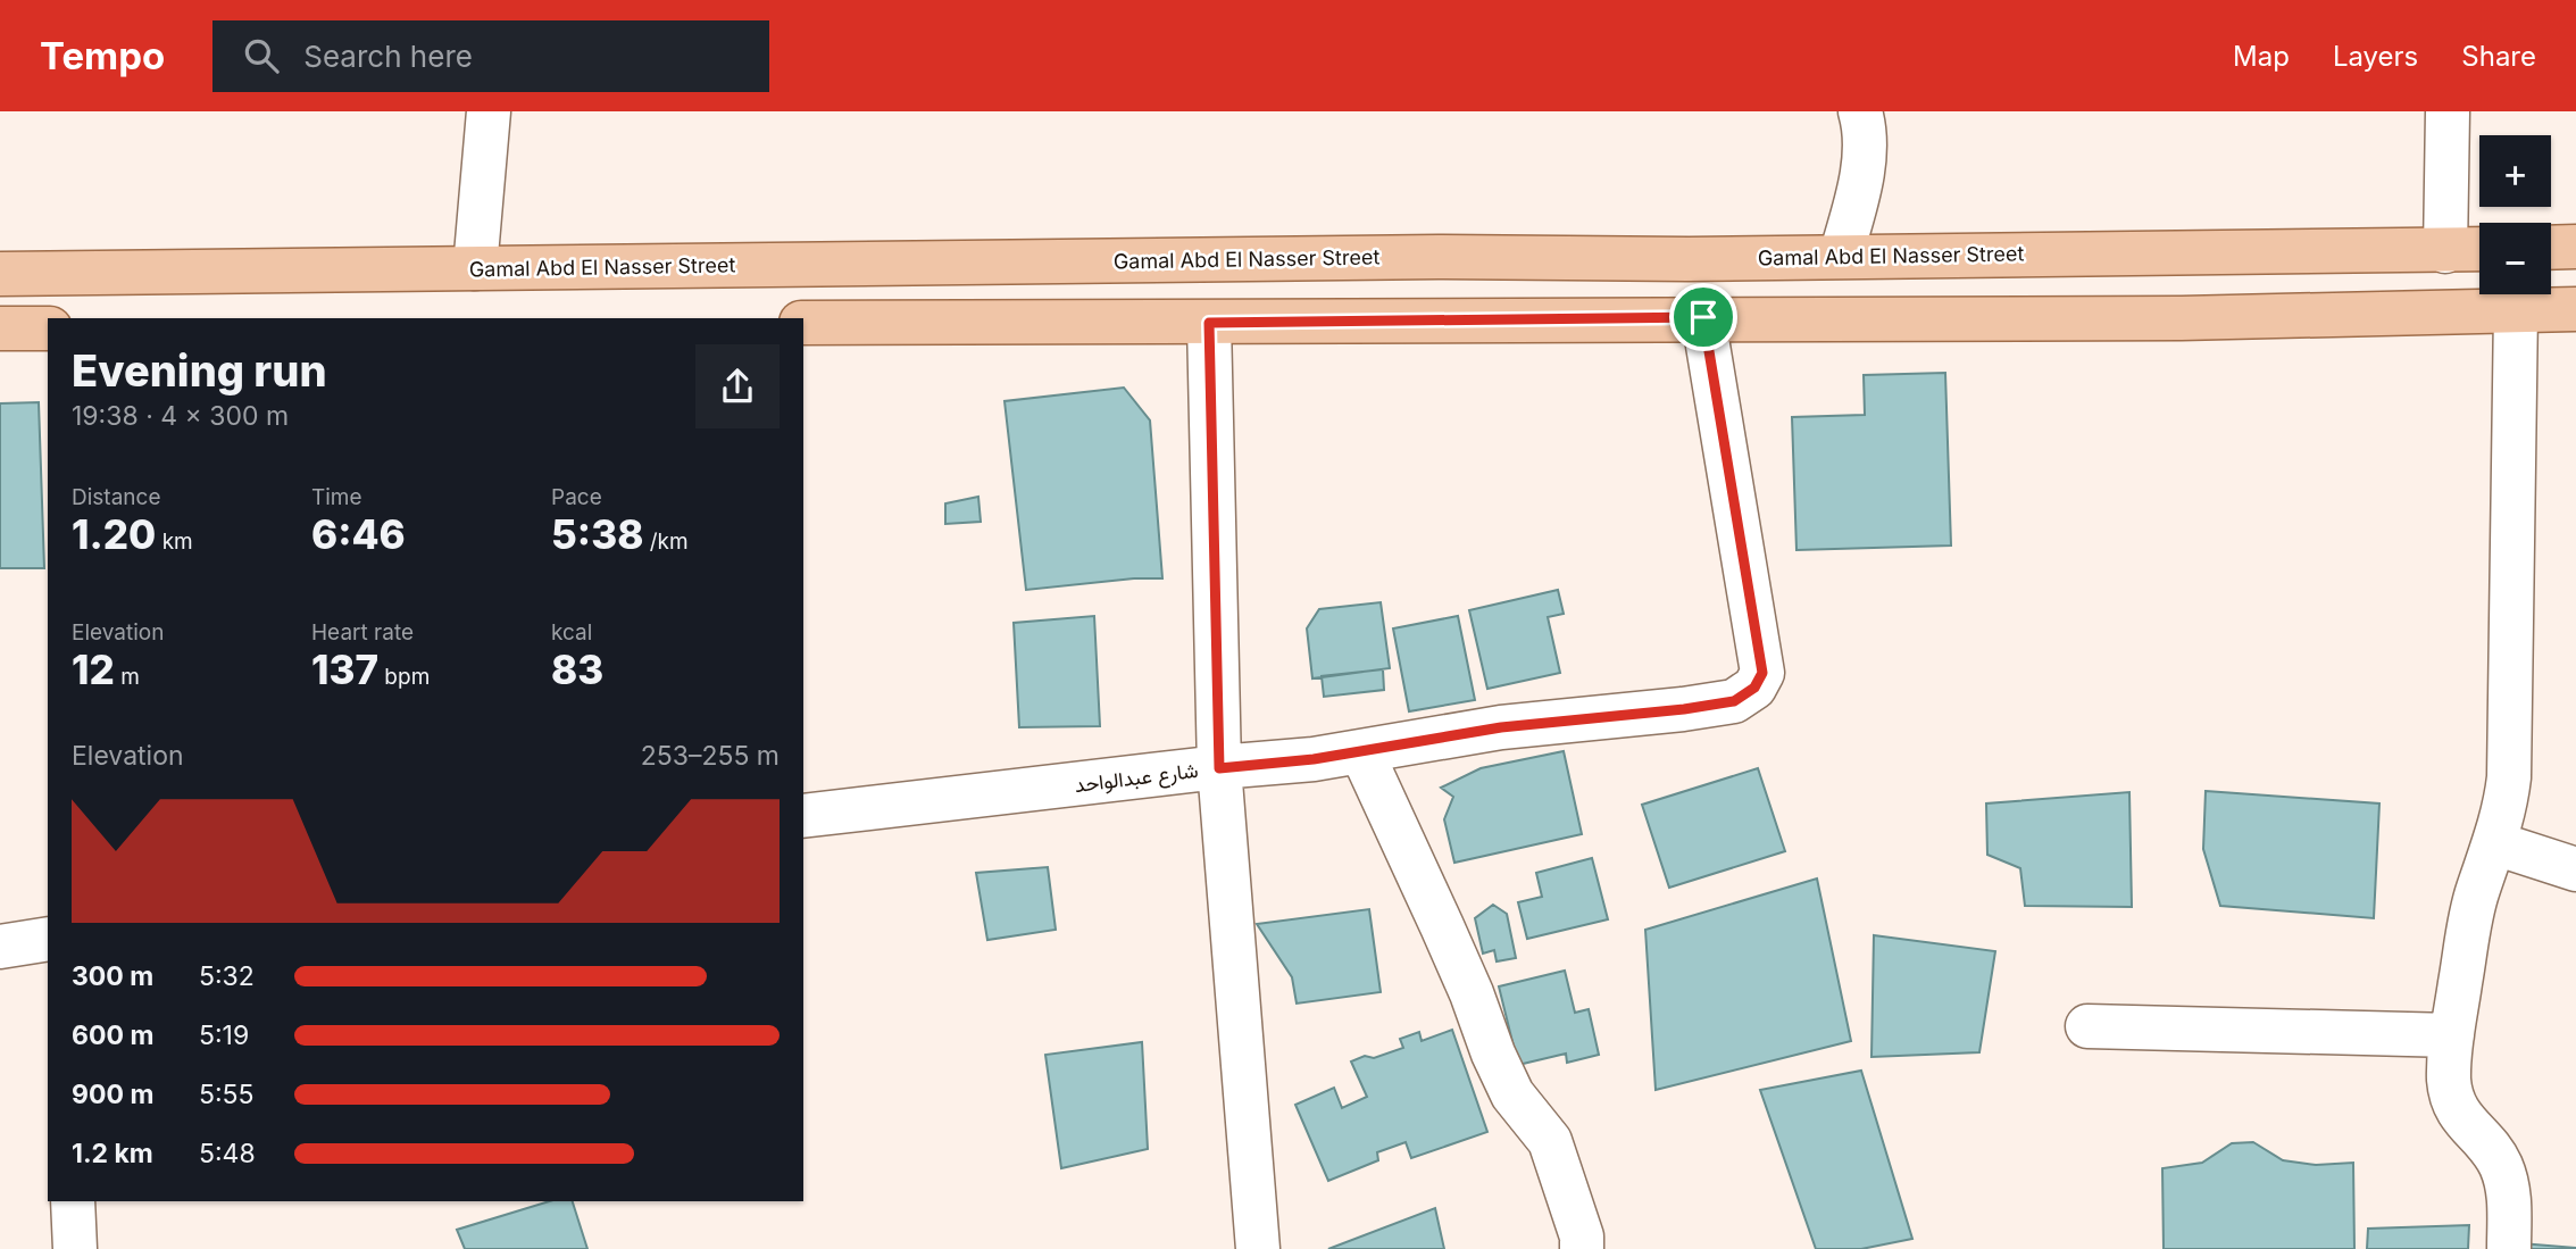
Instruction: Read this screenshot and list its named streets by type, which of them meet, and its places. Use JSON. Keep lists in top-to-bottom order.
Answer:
{
  "streets": {
    "main road": ["Gamal Abd El Nasser Street"],
    "street": ["شارع عبدالواحد"]
  },
  "page": {
    "header": "Tempo",
    "search": "Search here",
    "nav": ["Map", "Layers", "Share"],
    "map_buttons": ["+", "−"],
    "heading": ["Evening run", "19:38 · 4 × 300 m"],
    "stats": [
      ["Distance", "1.20 km"],
      ["Time", "6:46"],
      ["Pace", "5:38 /km"],
      ["Elevation", "12 m"],
      ["Heart rate", "137 bpm"],
      ["kcal", "83"]
    ],
    "chart": ["Elevation", "253–255 m"],
    "list": [
      {
        "name": "300 m",
        "note": "5:32"
      },
      {
        "name": "600 m",
        "note": "5:19"
      },
      {
        "name": "900 m",
        "note": "5:55"
      },
      {
        "name": "1.2 km",
        "note": "5:48"
      }
    ]
  }
}
